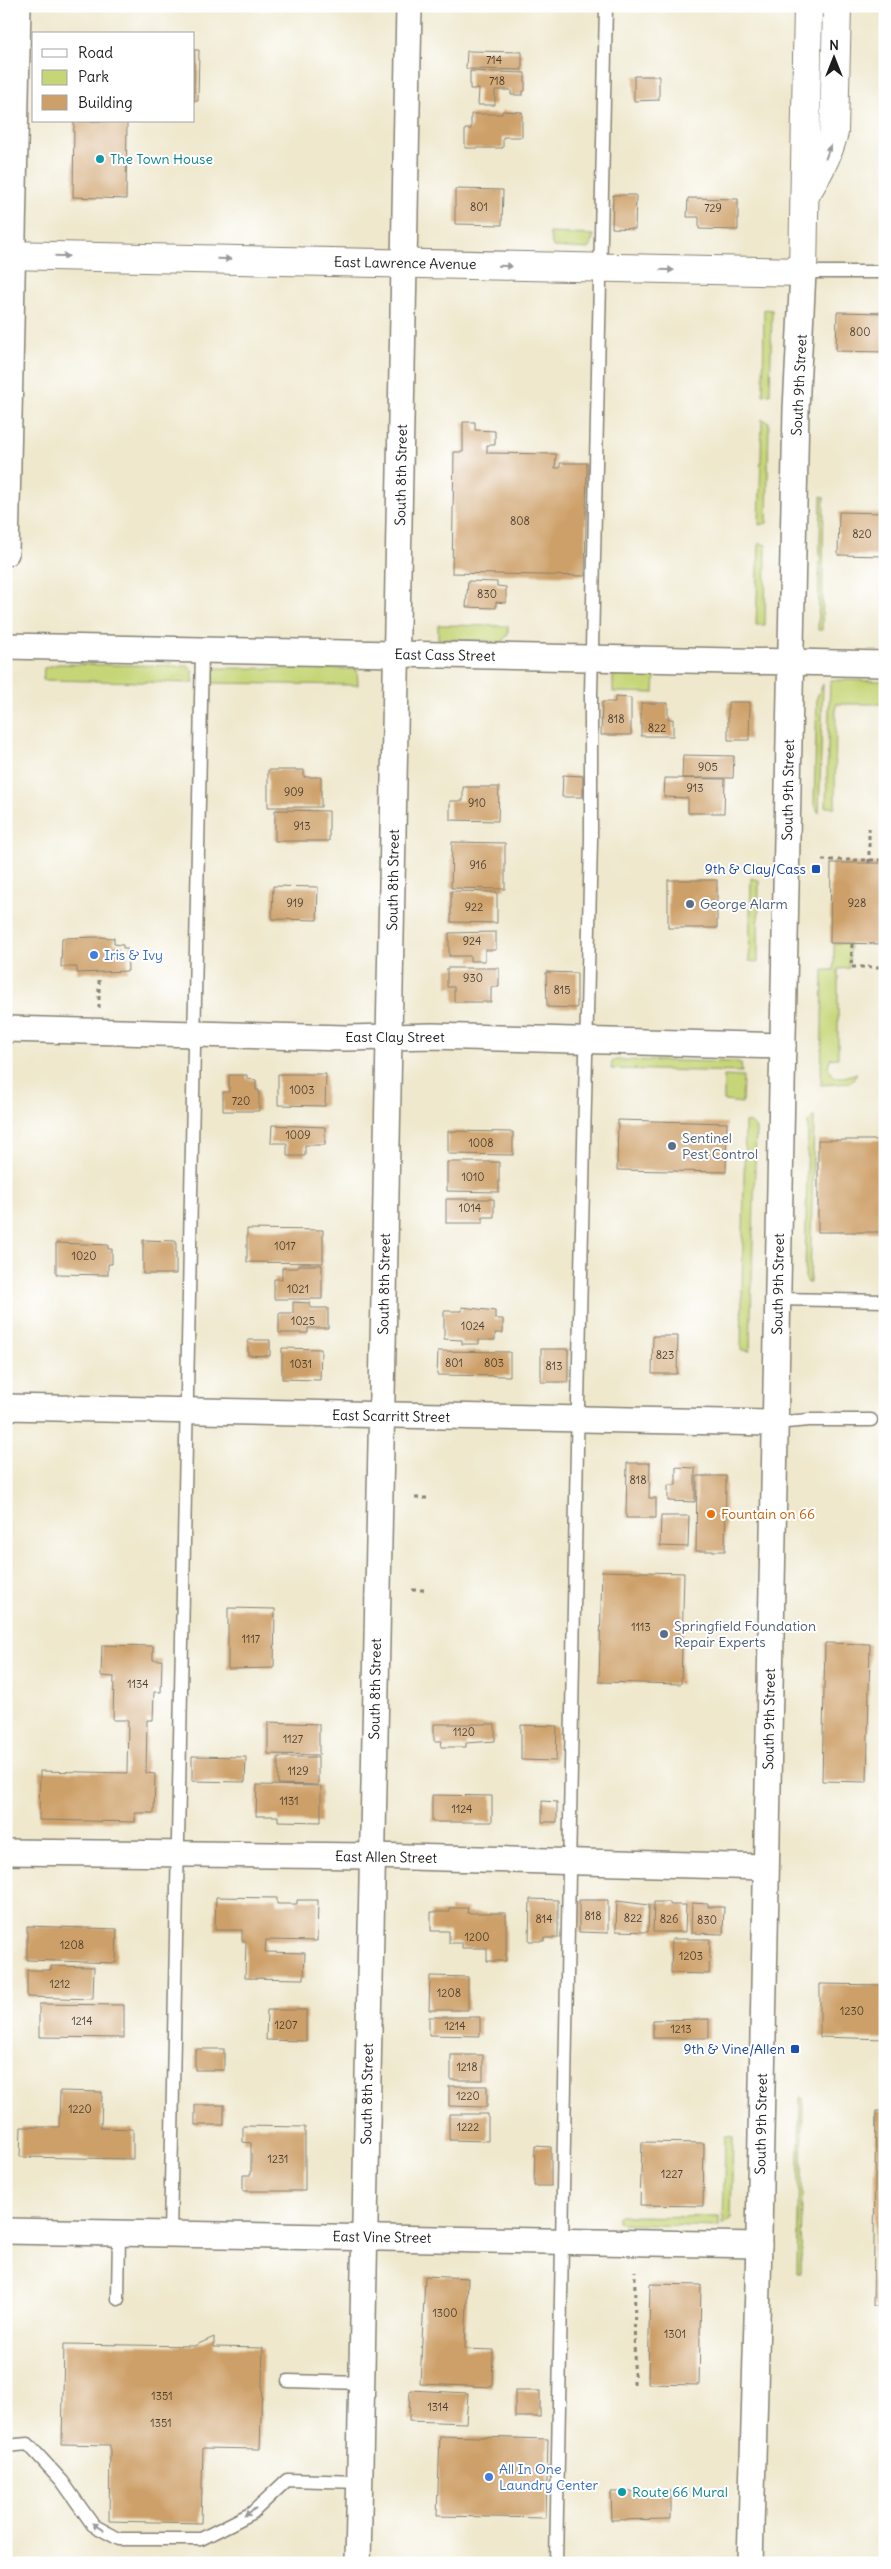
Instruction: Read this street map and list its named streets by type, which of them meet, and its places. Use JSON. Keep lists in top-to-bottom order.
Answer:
{
  "streets": {
    "main road": ["East Lawrence Avenue", "South 9th Street"],
    "street": [
      "South 8th Street",
      "East Cass Street",
      "East Clay Street",
      "East Scarritt Street",
      "East Allen Street",
      "East Vine Street"
    ]
  },
  "crossings": [
    ["East Lawrence Avenue", "South 9th Street"],
    ["East Lawrence Avenue", "South 8th Street"],
    ["South 9th Street", "East Cass Street"],
    ["South 9th Street", "East Clay Street"],
    ["South 9th Street", "East Scarritt Street"],
    ["South 9th Street", "East Allen Street"],
    ["South 9th Street", "East Vine Street"],
    ["South 8th Street", "East Cass Street"],
    ["South 8th Street", "East Clay Street"],
    ["South 8th Street", "East Scarritt Street"],
    ["South 8th Street", "East Allen Street"],
    ["South 8th Street", "East Vine Street"]
  ],
  "one_way": ["East Lawrence Avenue"],
  "places": {
    "other": [
      "The Town House",
      "George Alarm",
      "Iris & Ivy",
      "Sentinel Pest Control",
      "Fountain on 66",
      "Springfield Foundation Repair Experts",
      "All In One Laundry Center",
      "Route 66 Mural"
    ],
    "transit": ["9th & Clay/Cass", "9th & Vine/Allen"]
  },
  "house_numbers": [
    "714",
    "718",
    "801",
    "729",
    "800",
    "808",
    "820",
    "830",
    "818",
    "822",
    "905",
    "913",
    "909",
    "910",
    "913",
    "916",
    "919",
    "928",
    "922",
    "924",
    "930",
    "815",
    "1003",
    "720",
    "1009",
    "1008",
    "1010",
    "1014",
    "1017",
    "1020",
    "1021",
    "1025",
    "1024",
    "823",
    "801",
    "803",
    "1031",
    "813",
    "818",
    "1113",
    "1117",
    "1134",
    "1120",
    "1127",
    "1129",
    "1131",
    "1124",
    "818",
    "822",
    "814",
    "826",
    "830",
    "1200",
    "1208",
    "1203",
    "1212",
    "1208",
    "1230",
    "1214",
    "1207",
    "1214",
    "1213",
    "1218",
    "1220",
    "1220",
    "1222",
    "1231",
    "1227",
    "1300",
    "1301",
    "1351",
    "1314",
    "1351"
  ],
  "legend": ["Road", "Park", "Building"],
  "north": "top"
}
